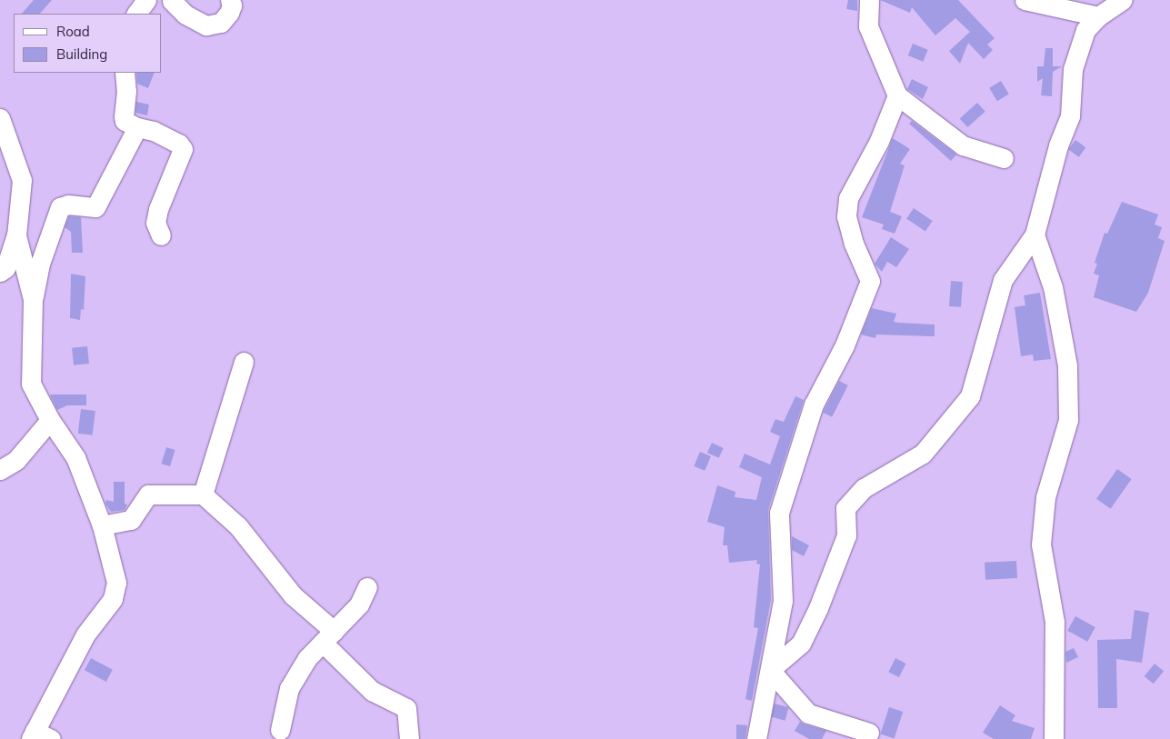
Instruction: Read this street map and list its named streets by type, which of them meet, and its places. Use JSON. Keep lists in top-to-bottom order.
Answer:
{
  "legend": ["Road", "Building"]
}
